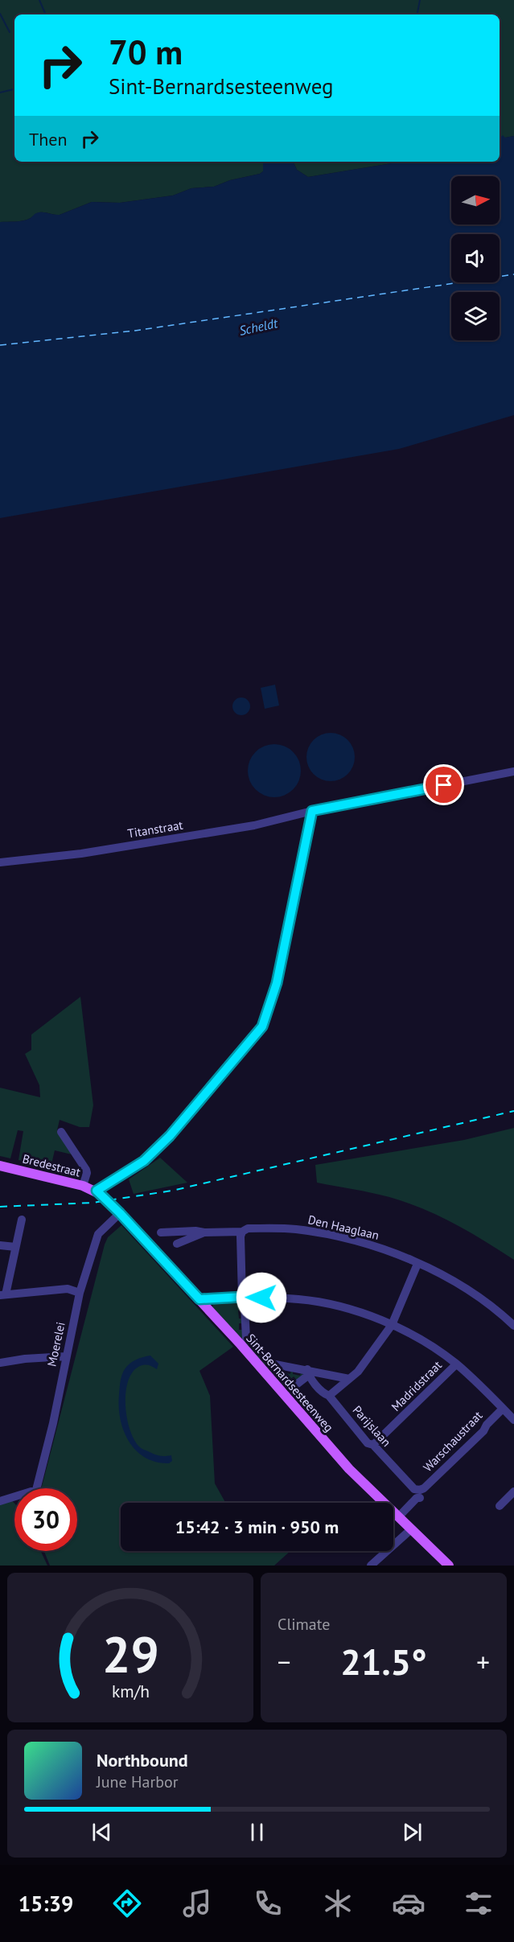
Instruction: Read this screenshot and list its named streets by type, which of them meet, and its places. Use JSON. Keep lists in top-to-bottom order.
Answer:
{
  "streets": {
    "main road": ["Bredestraat", "Sint-Bernardsesteenweg"],
    "street": [
      "Titanstraat",
      "Den Haaglaan",
      "Moerelei",
      "Madridstraat",
      "Parijslaan",
      "Warschaustraat"
    ]
  },
  "crossings": [
    ["Bredestraat", "Sint-Bernardsesteenweg"],
    ["Moerelei", "Sint-Bernardsesteenweg"],
    ["Sint-Bernardsesteenweg", "Warschaustraat"],
    ["Madridstraat", "Parijslaan"],
    ["Parijslaan", "Warschaustraat"]
  ],
  "water": ["Scheldt"],
  "north": "right",
  "page": {
    "turn": ["70 m", "Sint-Bernardsesteenweg"],
    "then": "Then",
    "limit": "30",
    "trip": "15:42 · 3 min · 950 m",
    "tile": "Climate",
    "heat": ["−", "21.5°", "+"],
    "song": ["Northbound", "June Harbor"],
    "tabs": "15:39",
    "gauge": ["29", "km/h"]
  }
}
